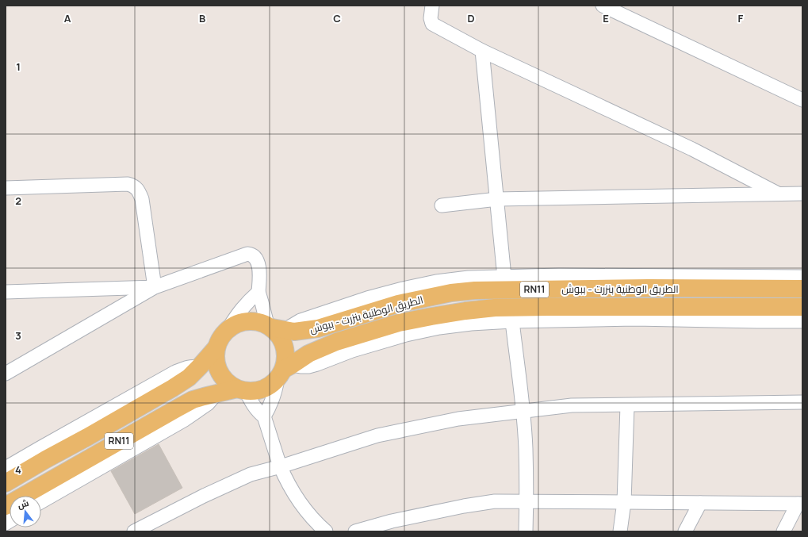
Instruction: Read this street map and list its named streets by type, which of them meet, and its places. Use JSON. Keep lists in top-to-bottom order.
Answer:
{
  "streets": {
    "main road": ["الطريق الوطنية بنزرت - ببوش", "RN11"]
  },
  "crossings": [
    ["الطريق الوطنية بنزرت - ببوش", "RN11"]
  ],
  "north": "top",
  "grid": {
    "columns": [
      "A",
      "B",
      "C",
      "D",
      "E",
      "F"
    ],
    "rows": [
      "1",
      "2",
      "3",
      "4"
    ]
  }
}
